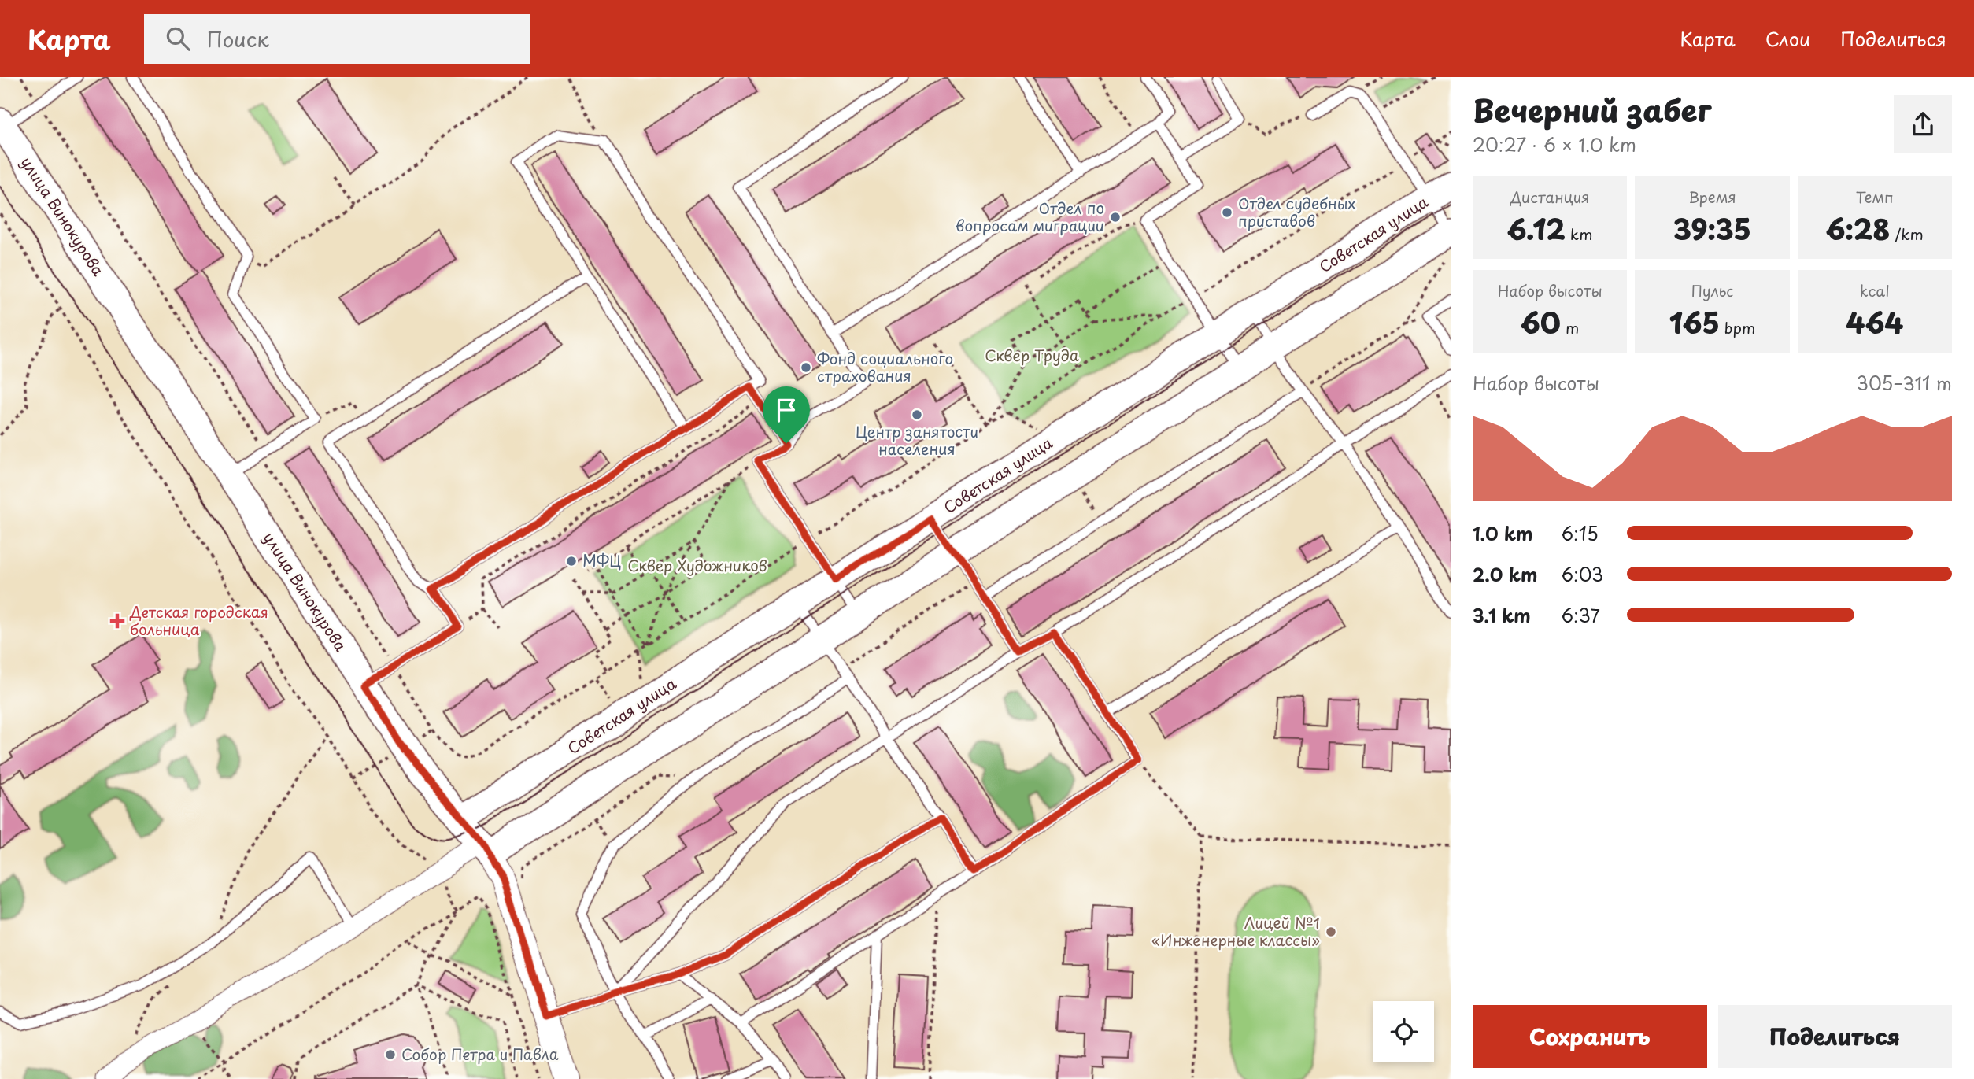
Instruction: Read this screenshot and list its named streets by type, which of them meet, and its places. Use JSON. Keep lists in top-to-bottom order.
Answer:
{
  "streets": {
    "main road": ["улица Винокурова", "Советская улица"]
  },
  "crossings": [
    ["улица Винокурова", "Советская улица"]
  ],
  "parks": ["Сквер Труда", "Сквер Художников"],
  "places": {
    "other": [
      "Отдел судебных приставов",
      "Отдел по вопросам миграции",
      "Фонд социального страхования",
      "Центр занятости населения",
      "МФЦ",
      "Лицей №1 «Инженерные классы»",
      "Собор Петра и Павла"
    ],
    "health": ["Детская городская больница"]
  },
  "page": {
    "header": "Карта",
    "search": "Поиск",
    "nav": ["Карта", "Слои", "Поделиться"],
    "heading": ["Вечерний забег", "20:27 · 6 × 1.0 km"],
    "stats": [
      ["Дистанция", "6.12 km"],
      ["Время", "39:35"],
      ["Темп", "6:28 /km"],
      ["Набор высоты", "60 m"],
      ["Пульс", "165 bpm"],
      ["kcal", "464"]
    ],
    "chart": ["Набор высоты", "305–311 m"],
    "list": [
      {
        "name": "1.0 km",
        "note": "6:15"
      },
      {
        "name": "2.0 km",
        "note": "6:03"
      },
      {
        "name": "3.1 km",
        "note": "6:37"
      }
    ],
    "buttons": ["Сохранить", "Поделиться"]
  }
}
